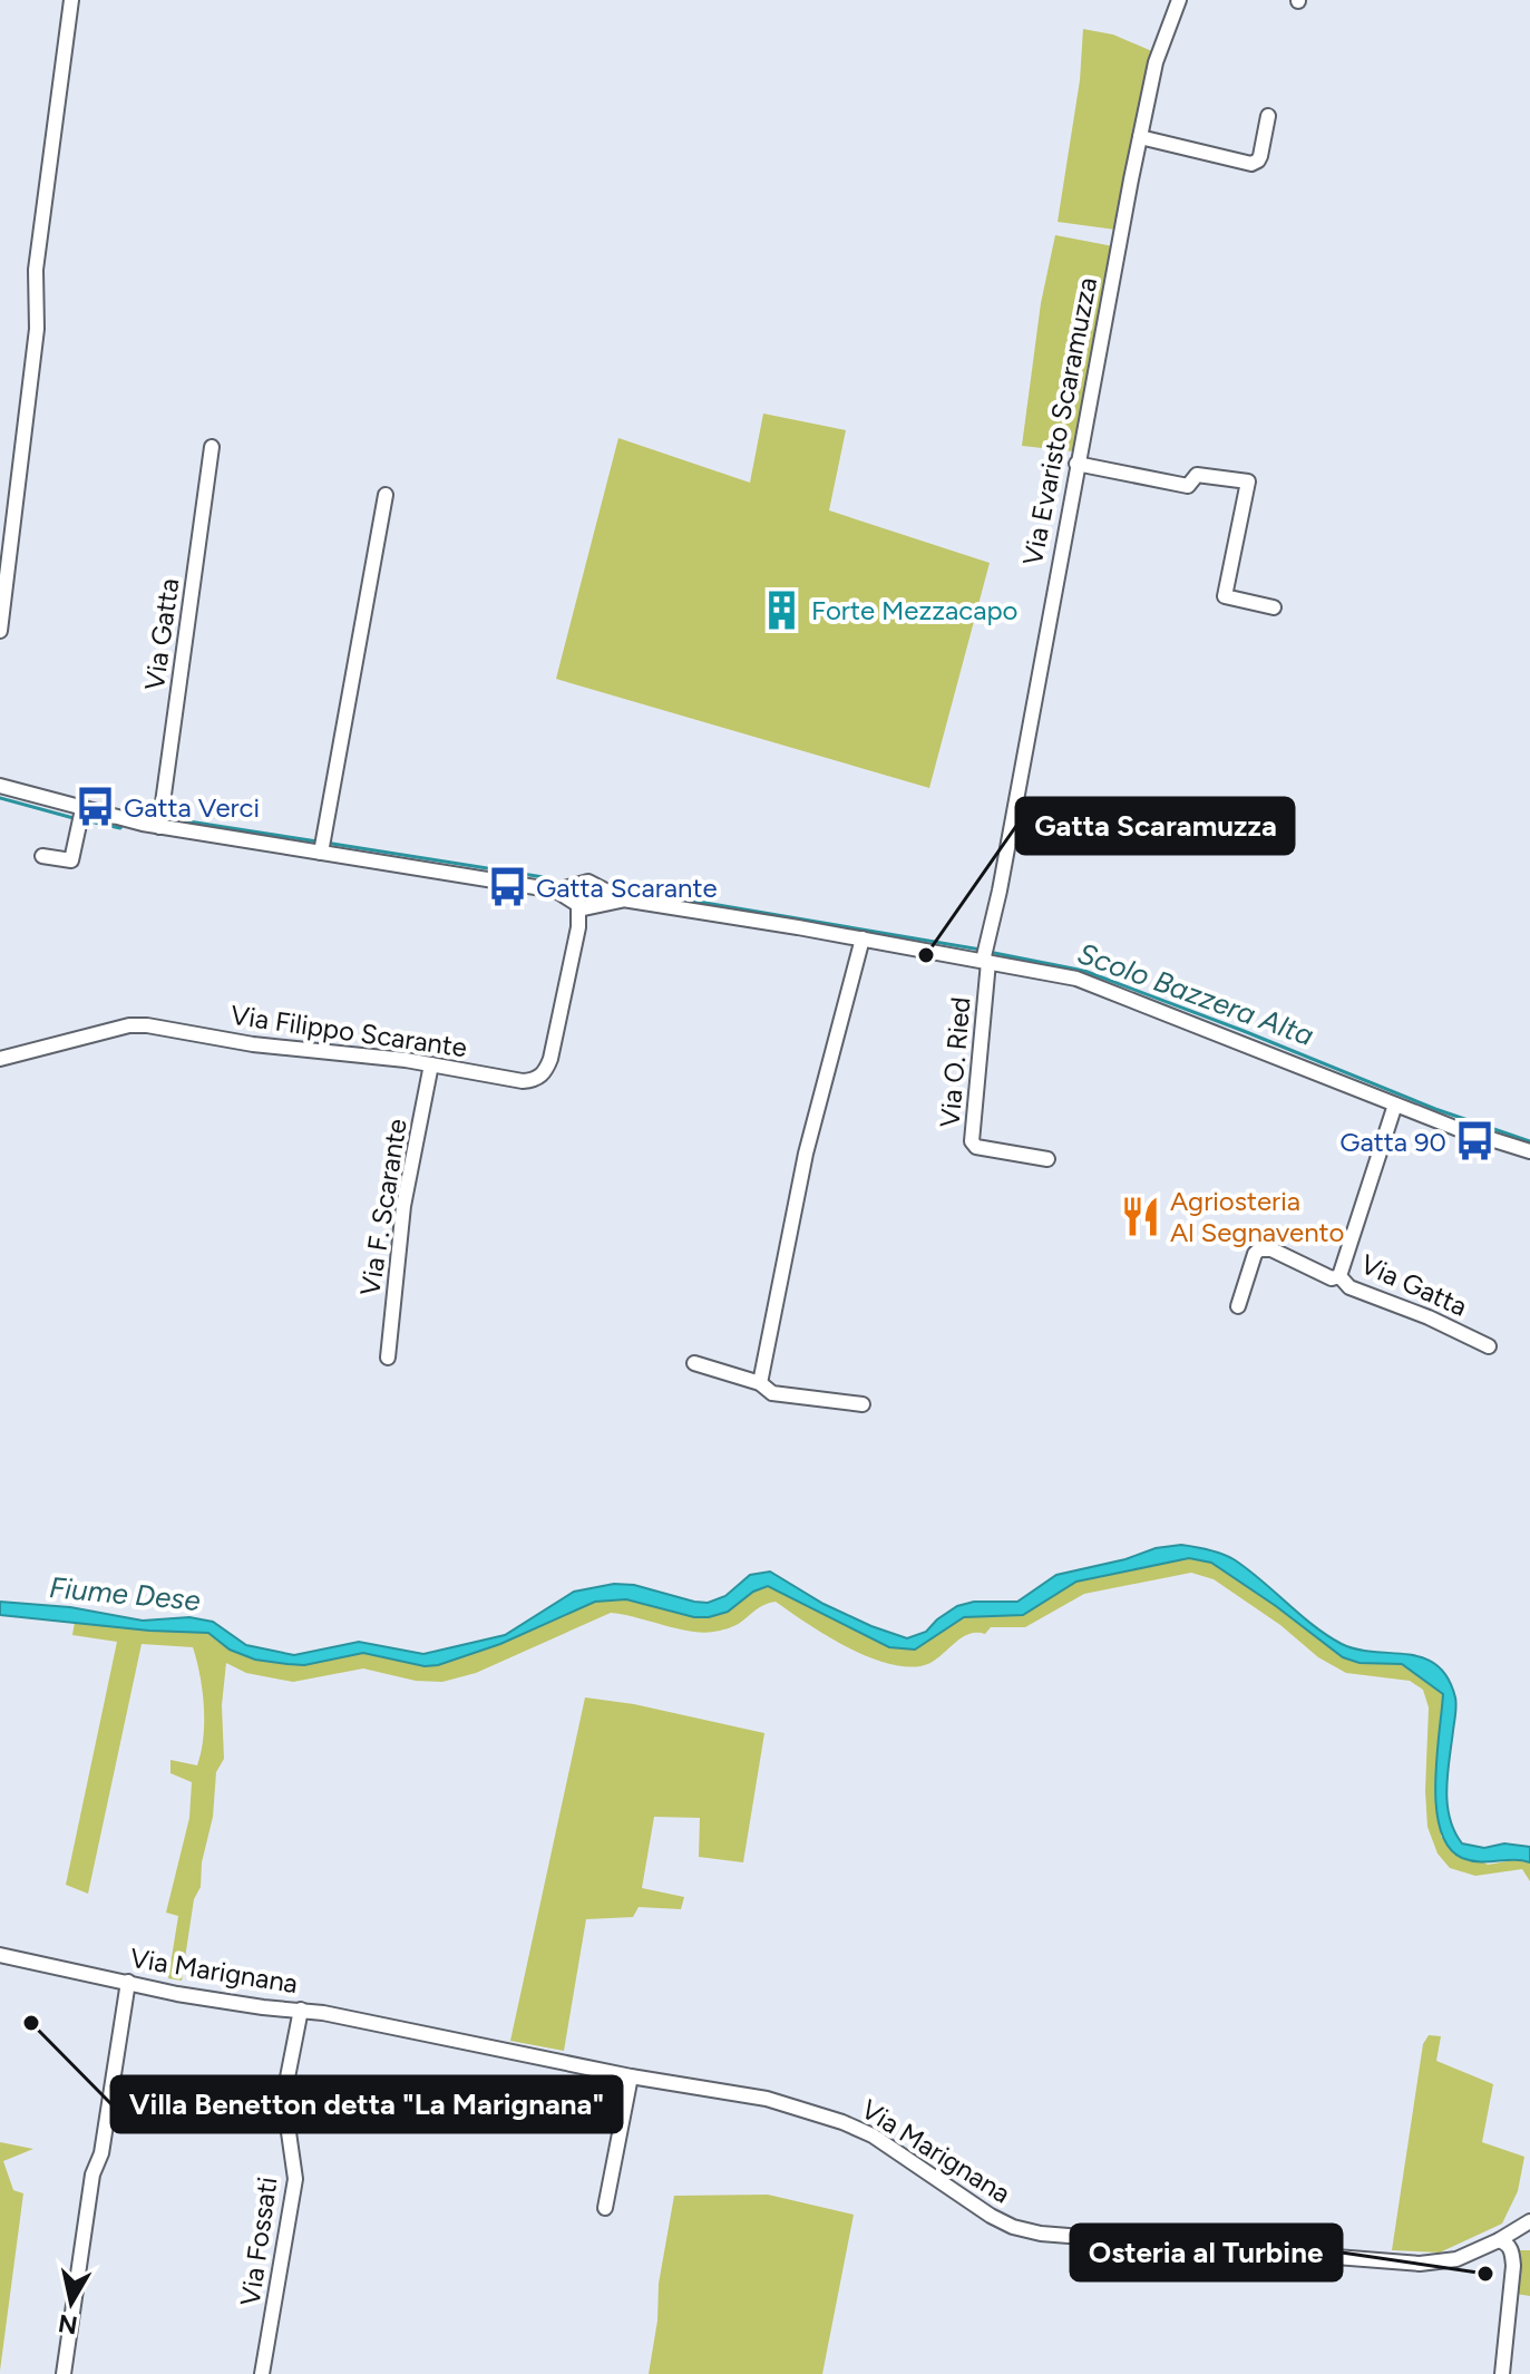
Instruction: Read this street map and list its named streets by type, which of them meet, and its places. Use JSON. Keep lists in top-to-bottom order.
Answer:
{
  "streets": {
    "street": [
      "Via Evaristo Scaramuzza",
      "Via Gatta",
      "Via Filippo Scarante",
      "Via O. Ried",
      "Via F. Scarante",
      "Via Marignana",
      "Via Fossati"
    ]
  },
  "crossings": [
    ["Via Evaristo Scaramuzza", "Via O. Ried"],
    ["Via Filippo Scarante", "Via F. Scarante"],
    ["Via Marignana", "Via Fossati"]
  ],
  "water": ["Scolo Bazzera Alta", "Fiume Dese"],
  "places": {
    "building": ["Forte Mezzacapo"],
    "bus stop": ["Gatta Verci", "Gatta Scarante", "Gatta 90"],
    "other": ["Gatta Scaramuzza", "Villa Benetton detta \"La Marignana\"", "Osteria al Turbine"],
    "restaurant": ["Agriosteria Al Segnavento"]
  },
  "north": "bottom"
}
